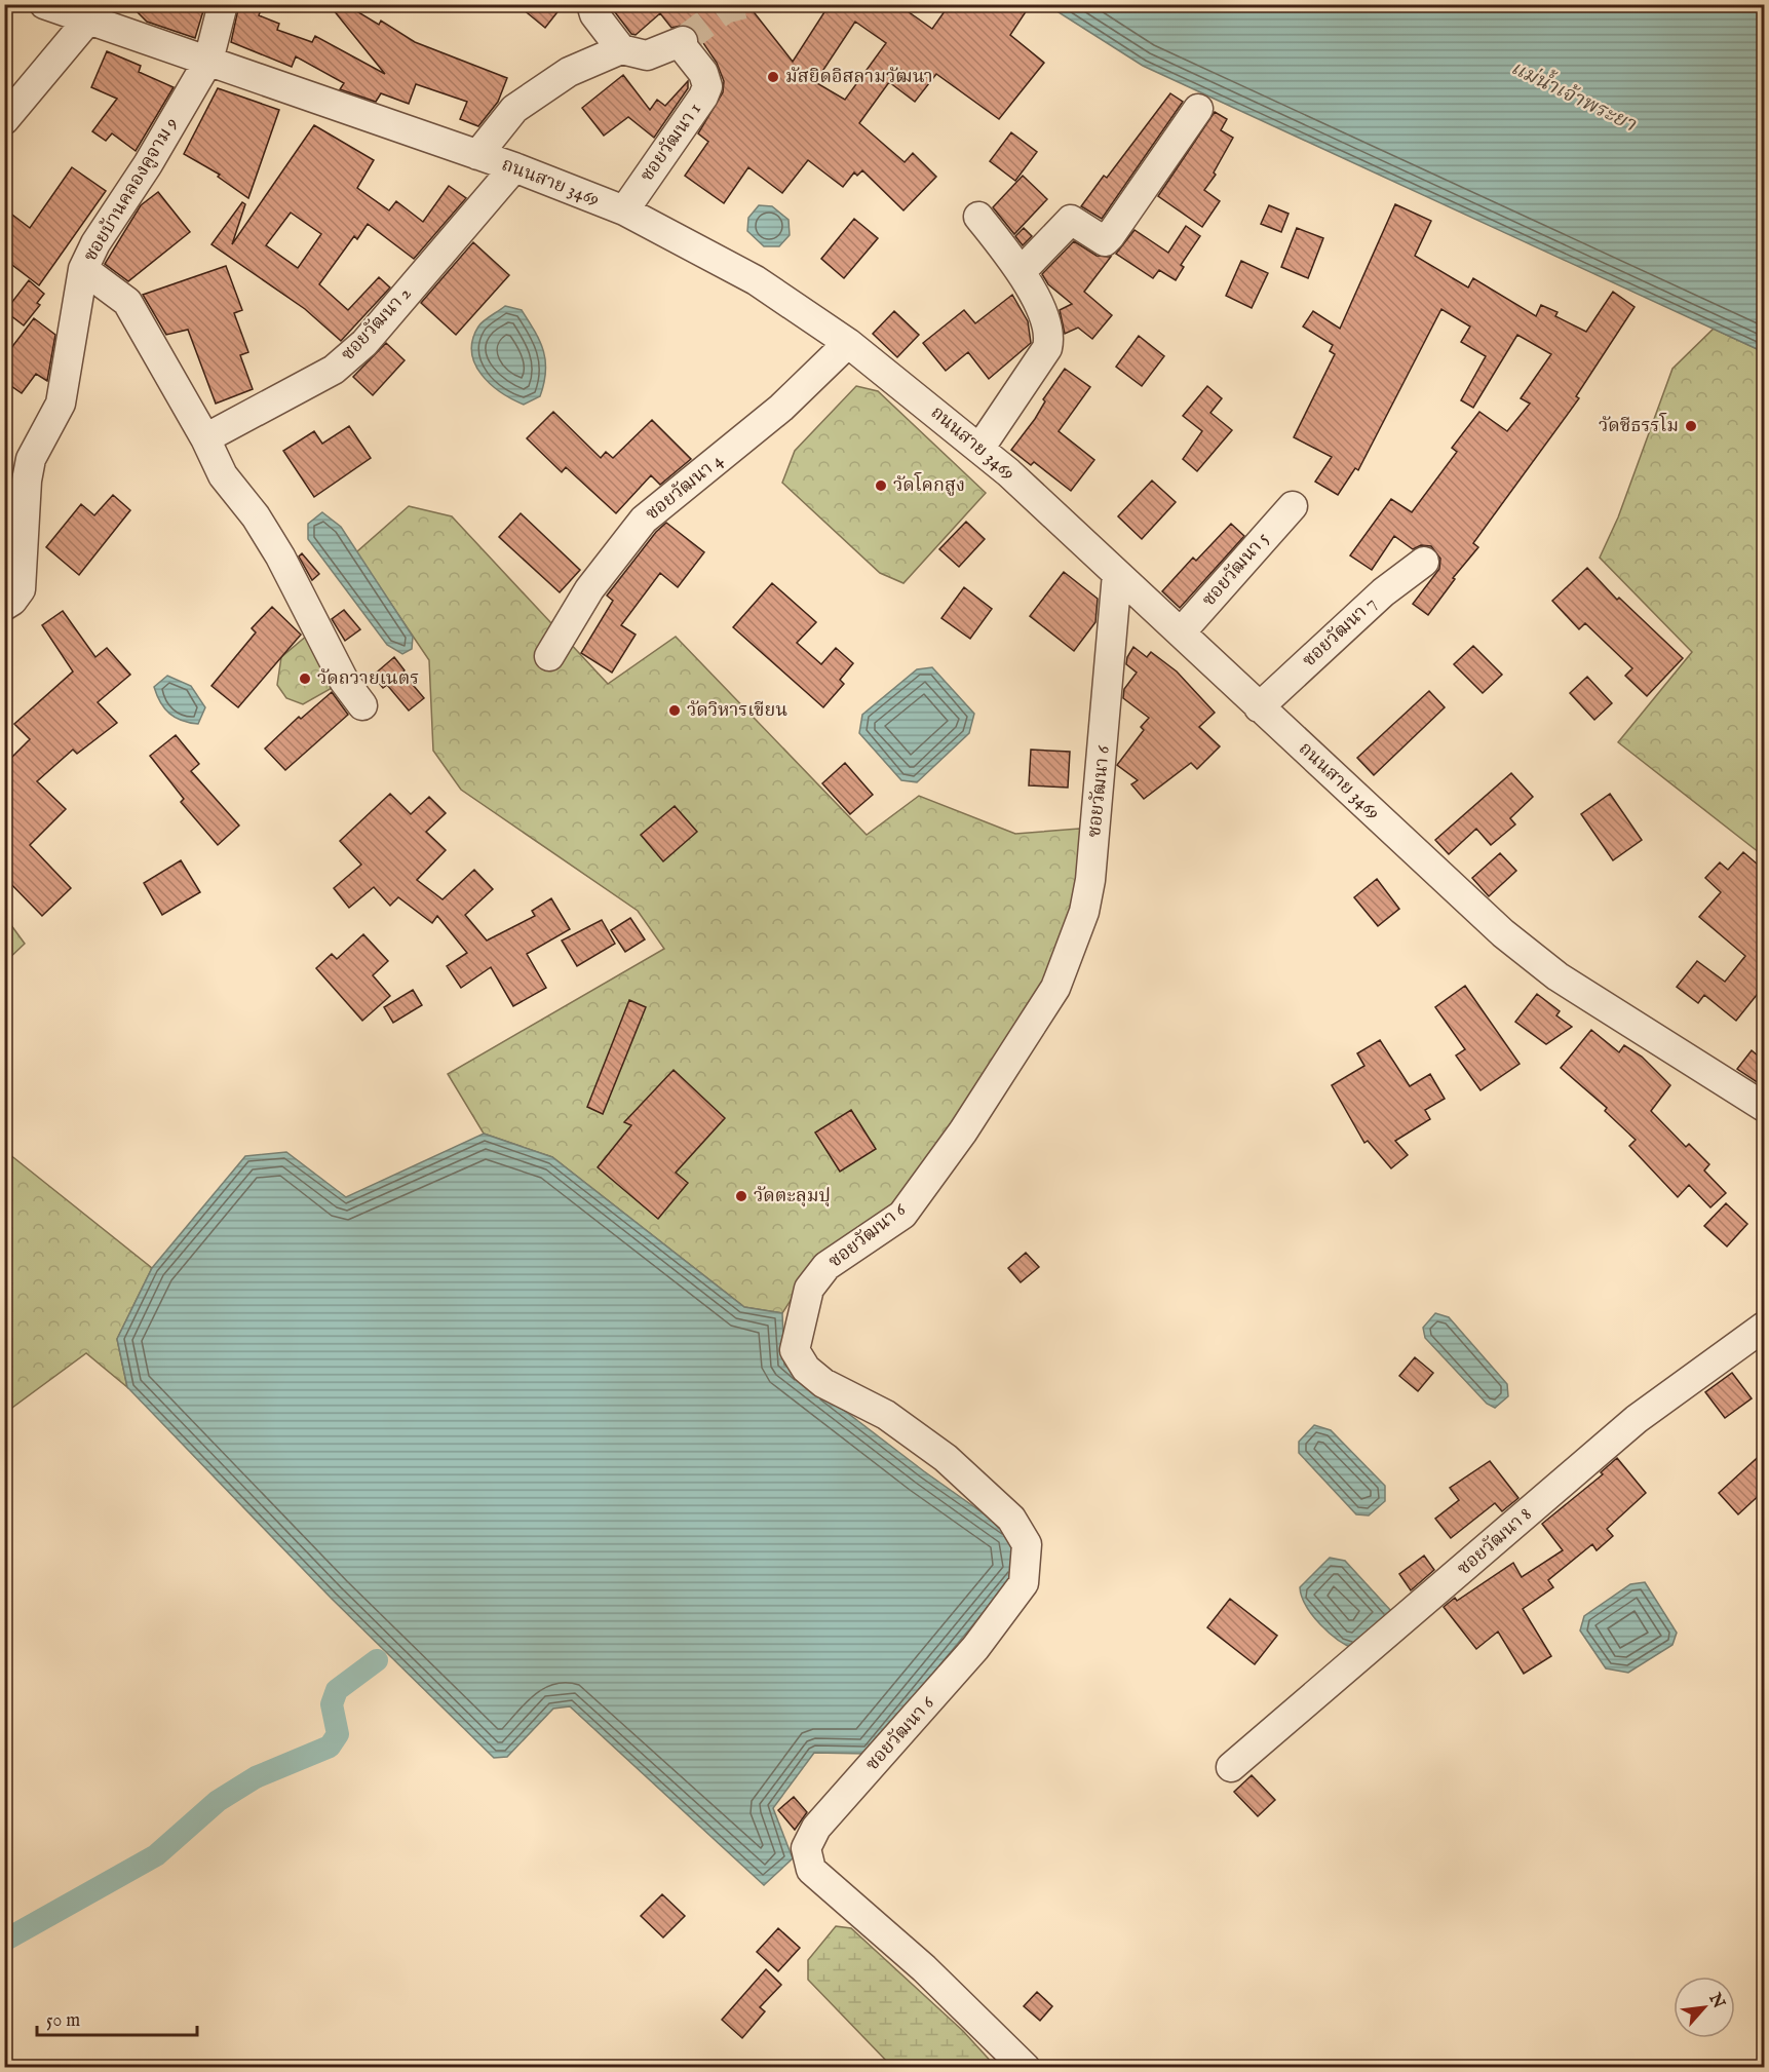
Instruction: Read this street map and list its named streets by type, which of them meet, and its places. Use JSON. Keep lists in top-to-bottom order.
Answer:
{
  "streets": {
    "street": [
      "ซอยวัฒนา 1",
      "ถนนสาย 3469",
      "ซอยบ้านคลองคูจาม 9",
      "ซอยวัฒนา 2",
      "ซอยวัฒนา 4",
      "ซอยวัฒนา 5",
      "ซอยวัฒนา 7",
      "ซอยวัฒนา 6",
      "ซอยวัฒนา 8"
    ]
  },
  "crossings": [
    ["ซอยวัฒนา 1", "ถนนสาย 3469"],
    ["ถนนสาย 3469", "ซอยบ้านคลองคูจาม 9"],
    ["ถนนสาย 3469", "ซอยวัฒนา 2"],
    ["ถนนสาย 3469", "ซอยวัฒนา 4"],
    ["ถนนสาย 3469", "ซอยวัฒนา 5"],
    ["ถนนสาย 3469", "ซอยวัฒนา 7"],
    ["ถนนสาย 3469", "ซอยวัฒนา 6"]
  ],
  "water": ["แม่น้ำเจ้าพระยา"],
  "places": [
    "มัสยิดอิสลามวัฒนา",
    "วัดชีธรรโม",
    "วัดโคกสูง",
    "วัดถวายเนตร",
    "วัดวิหารเขียน",
    "วัดตะลุมปุ"
  ],
  "scale_bar": "50 m",
  "north": "top right"
}
